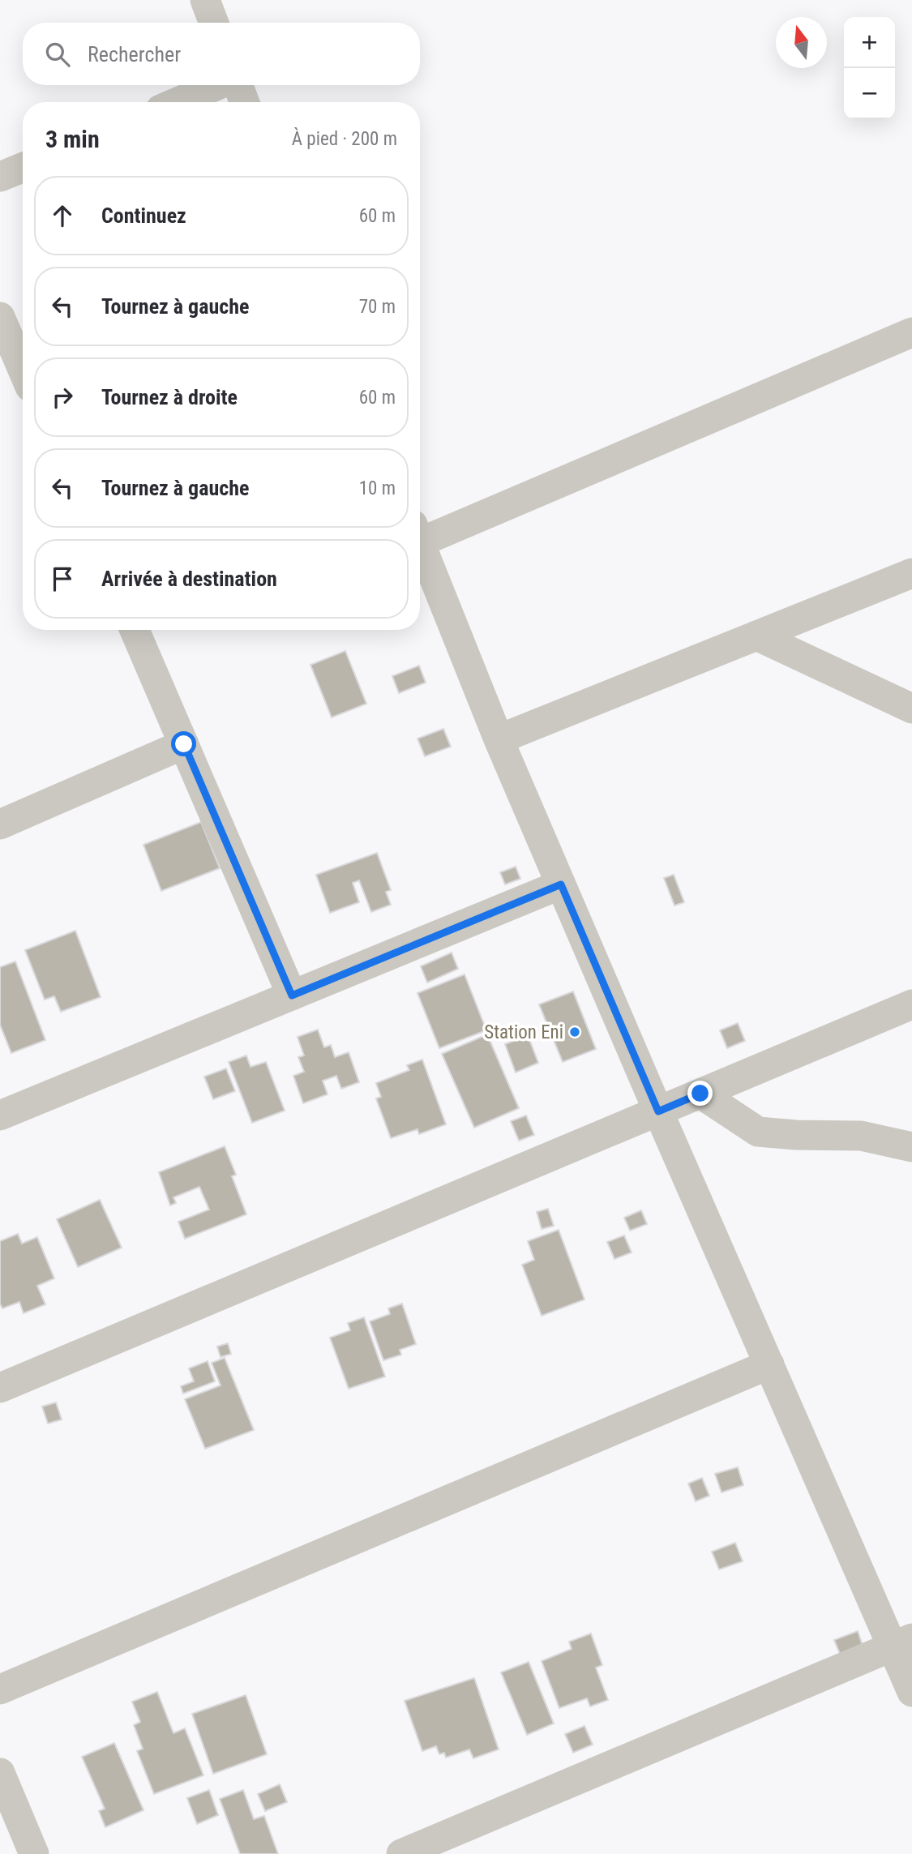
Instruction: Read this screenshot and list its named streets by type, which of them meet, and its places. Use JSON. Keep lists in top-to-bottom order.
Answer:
{
  "places": ["Station Eni"],
  "north": "top",
  "page": {
    "map_buttons": ["+", "−"],
    "search": "Rechercher",
    "heading": ["3 min", "À pied · 200 m"],
    "list": [
      ["Continuez", "60 m"],
      ["Tournez à gauche", "70 m"],
      ["Tournez à droite", "60 m"],
      ["Tournez à gauche", "10 m"],
      "Arrivée à destination"
    ]
  }
}
